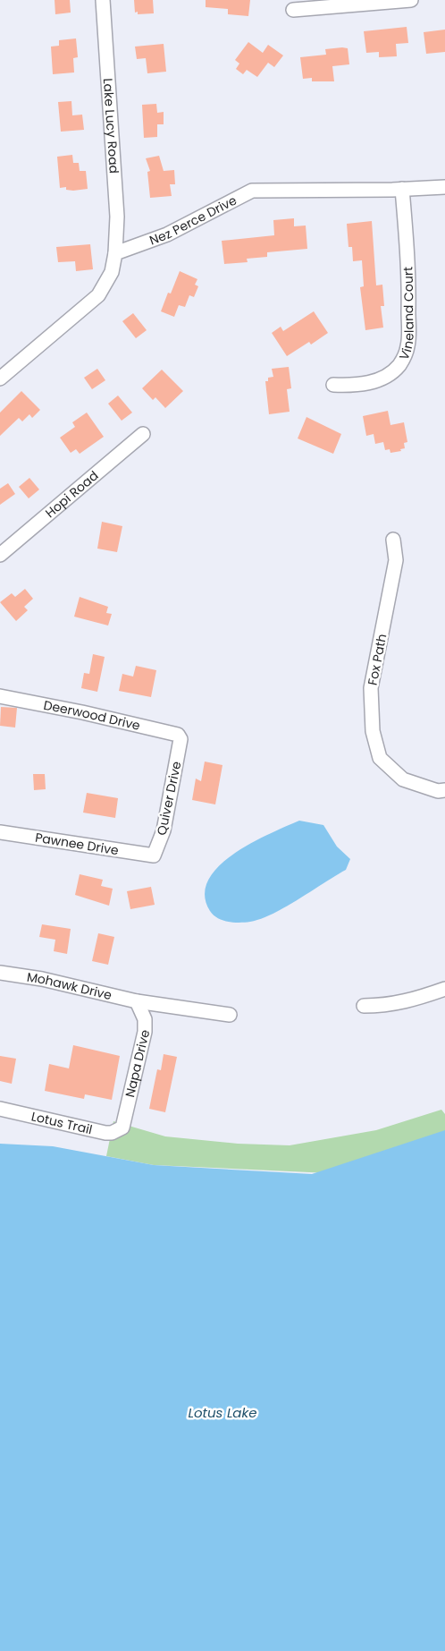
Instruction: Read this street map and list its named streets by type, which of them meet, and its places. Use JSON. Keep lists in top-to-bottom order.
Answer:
{
  "streets": {
    "street": [
      "Lake Lucy Road",
      "Nez Perce Drive",
      "Vineland Court",
      "Hopi Road",
      "Fox Path",
      "Deerwood Drive",
      "Quiver Drive",
      "Pawnee Drive",
      "Mohawk Drive",
      "Napa Drive",
      "Lotus Trail"
    ]
  },
  "crossings": [
    ["Lake Lucy Road", "Nez Perce Drive"],
    ["Nez Perce Drive", "Vineland Court"],
    ["Deerwood Drive", "Quiver Drive"],
    ["Quiver Drive", "Pawnee Drive"],
    ["Mohawk Drive", "Napa Drive"],
    ["Napa Drive", "Lotus Trail"]
  ],
  "water": ["Lotus Lake"]
}
